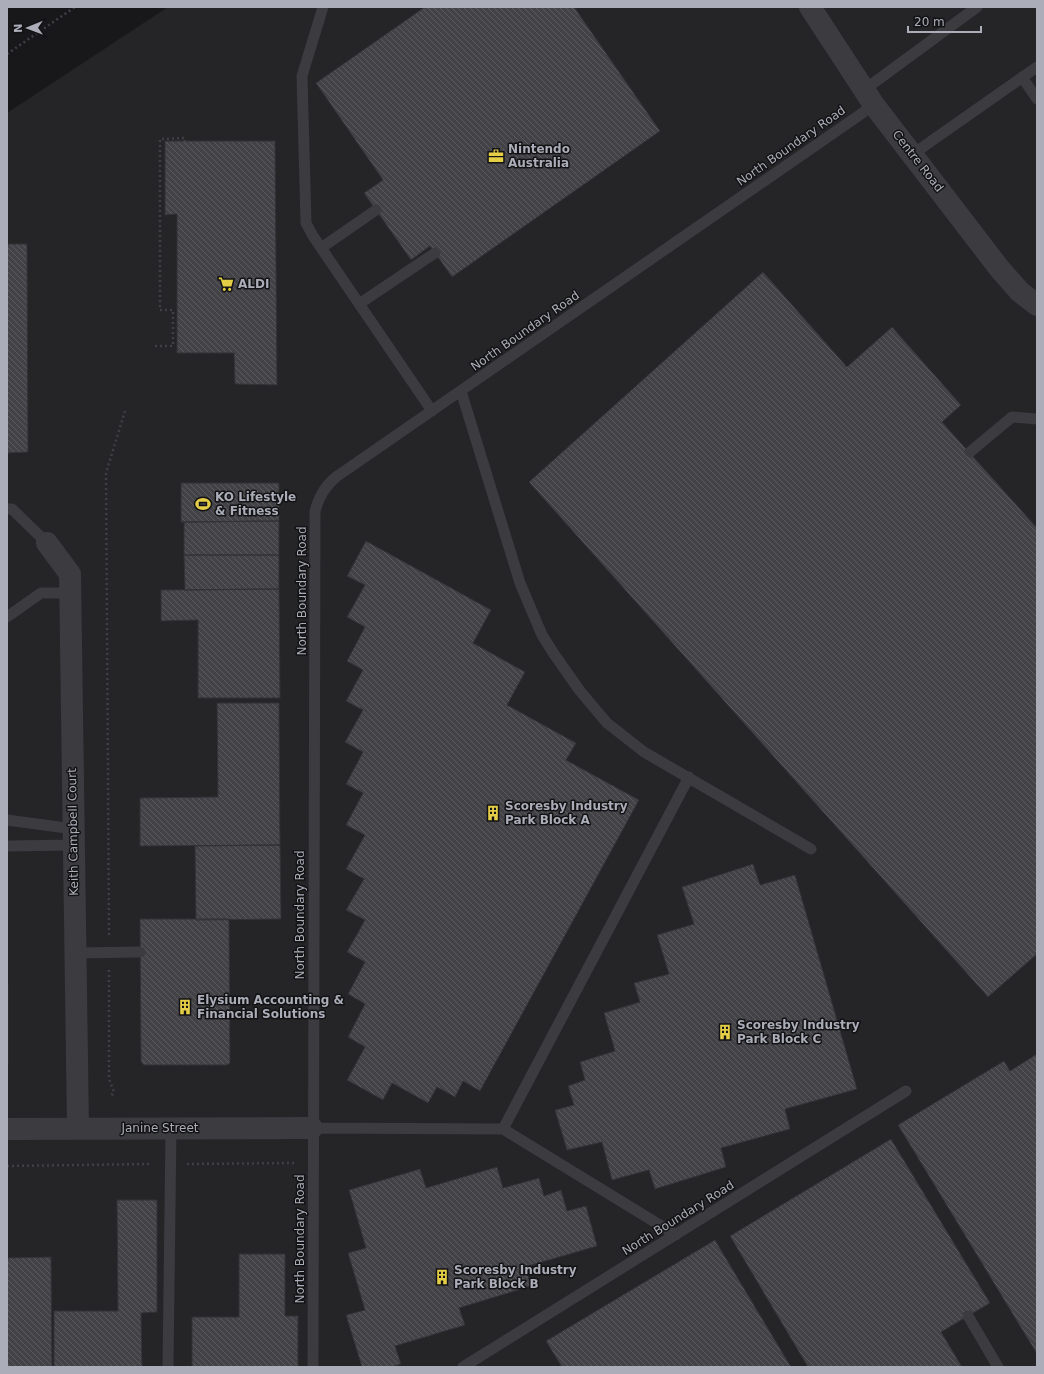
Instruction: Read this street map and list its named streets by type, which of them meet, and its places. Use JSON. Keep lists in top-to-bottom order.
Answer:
{
  "streets": {
    "street": ["Centre Road", "Keith Campbell Court", "Janine Street"],
    "lane": ["North Boundary Road"]
  },
  "crossings": [
    ["North Boundary Road", "Centre Road"],
    ["North Boundary Road", "Janine Street"],
    ["Keith Campbell Court", "Janine Street"]
  ],
  "places": {
    "office": ["Nintendo Australia"],
    "supermarket": ["ALDI"],
    "sports": ["KO Lifestyle & Fitness"],
    "building": [
      "Scoresby Industry Park Block A",
      "Elysium Accounting & Financial Solutions",
      "Scoresby Industry Park Block C",
      "Scoresby Industry Park Block B"
    ]
  },
  "scale_bar": "20 m",
  "north": "left"
}
